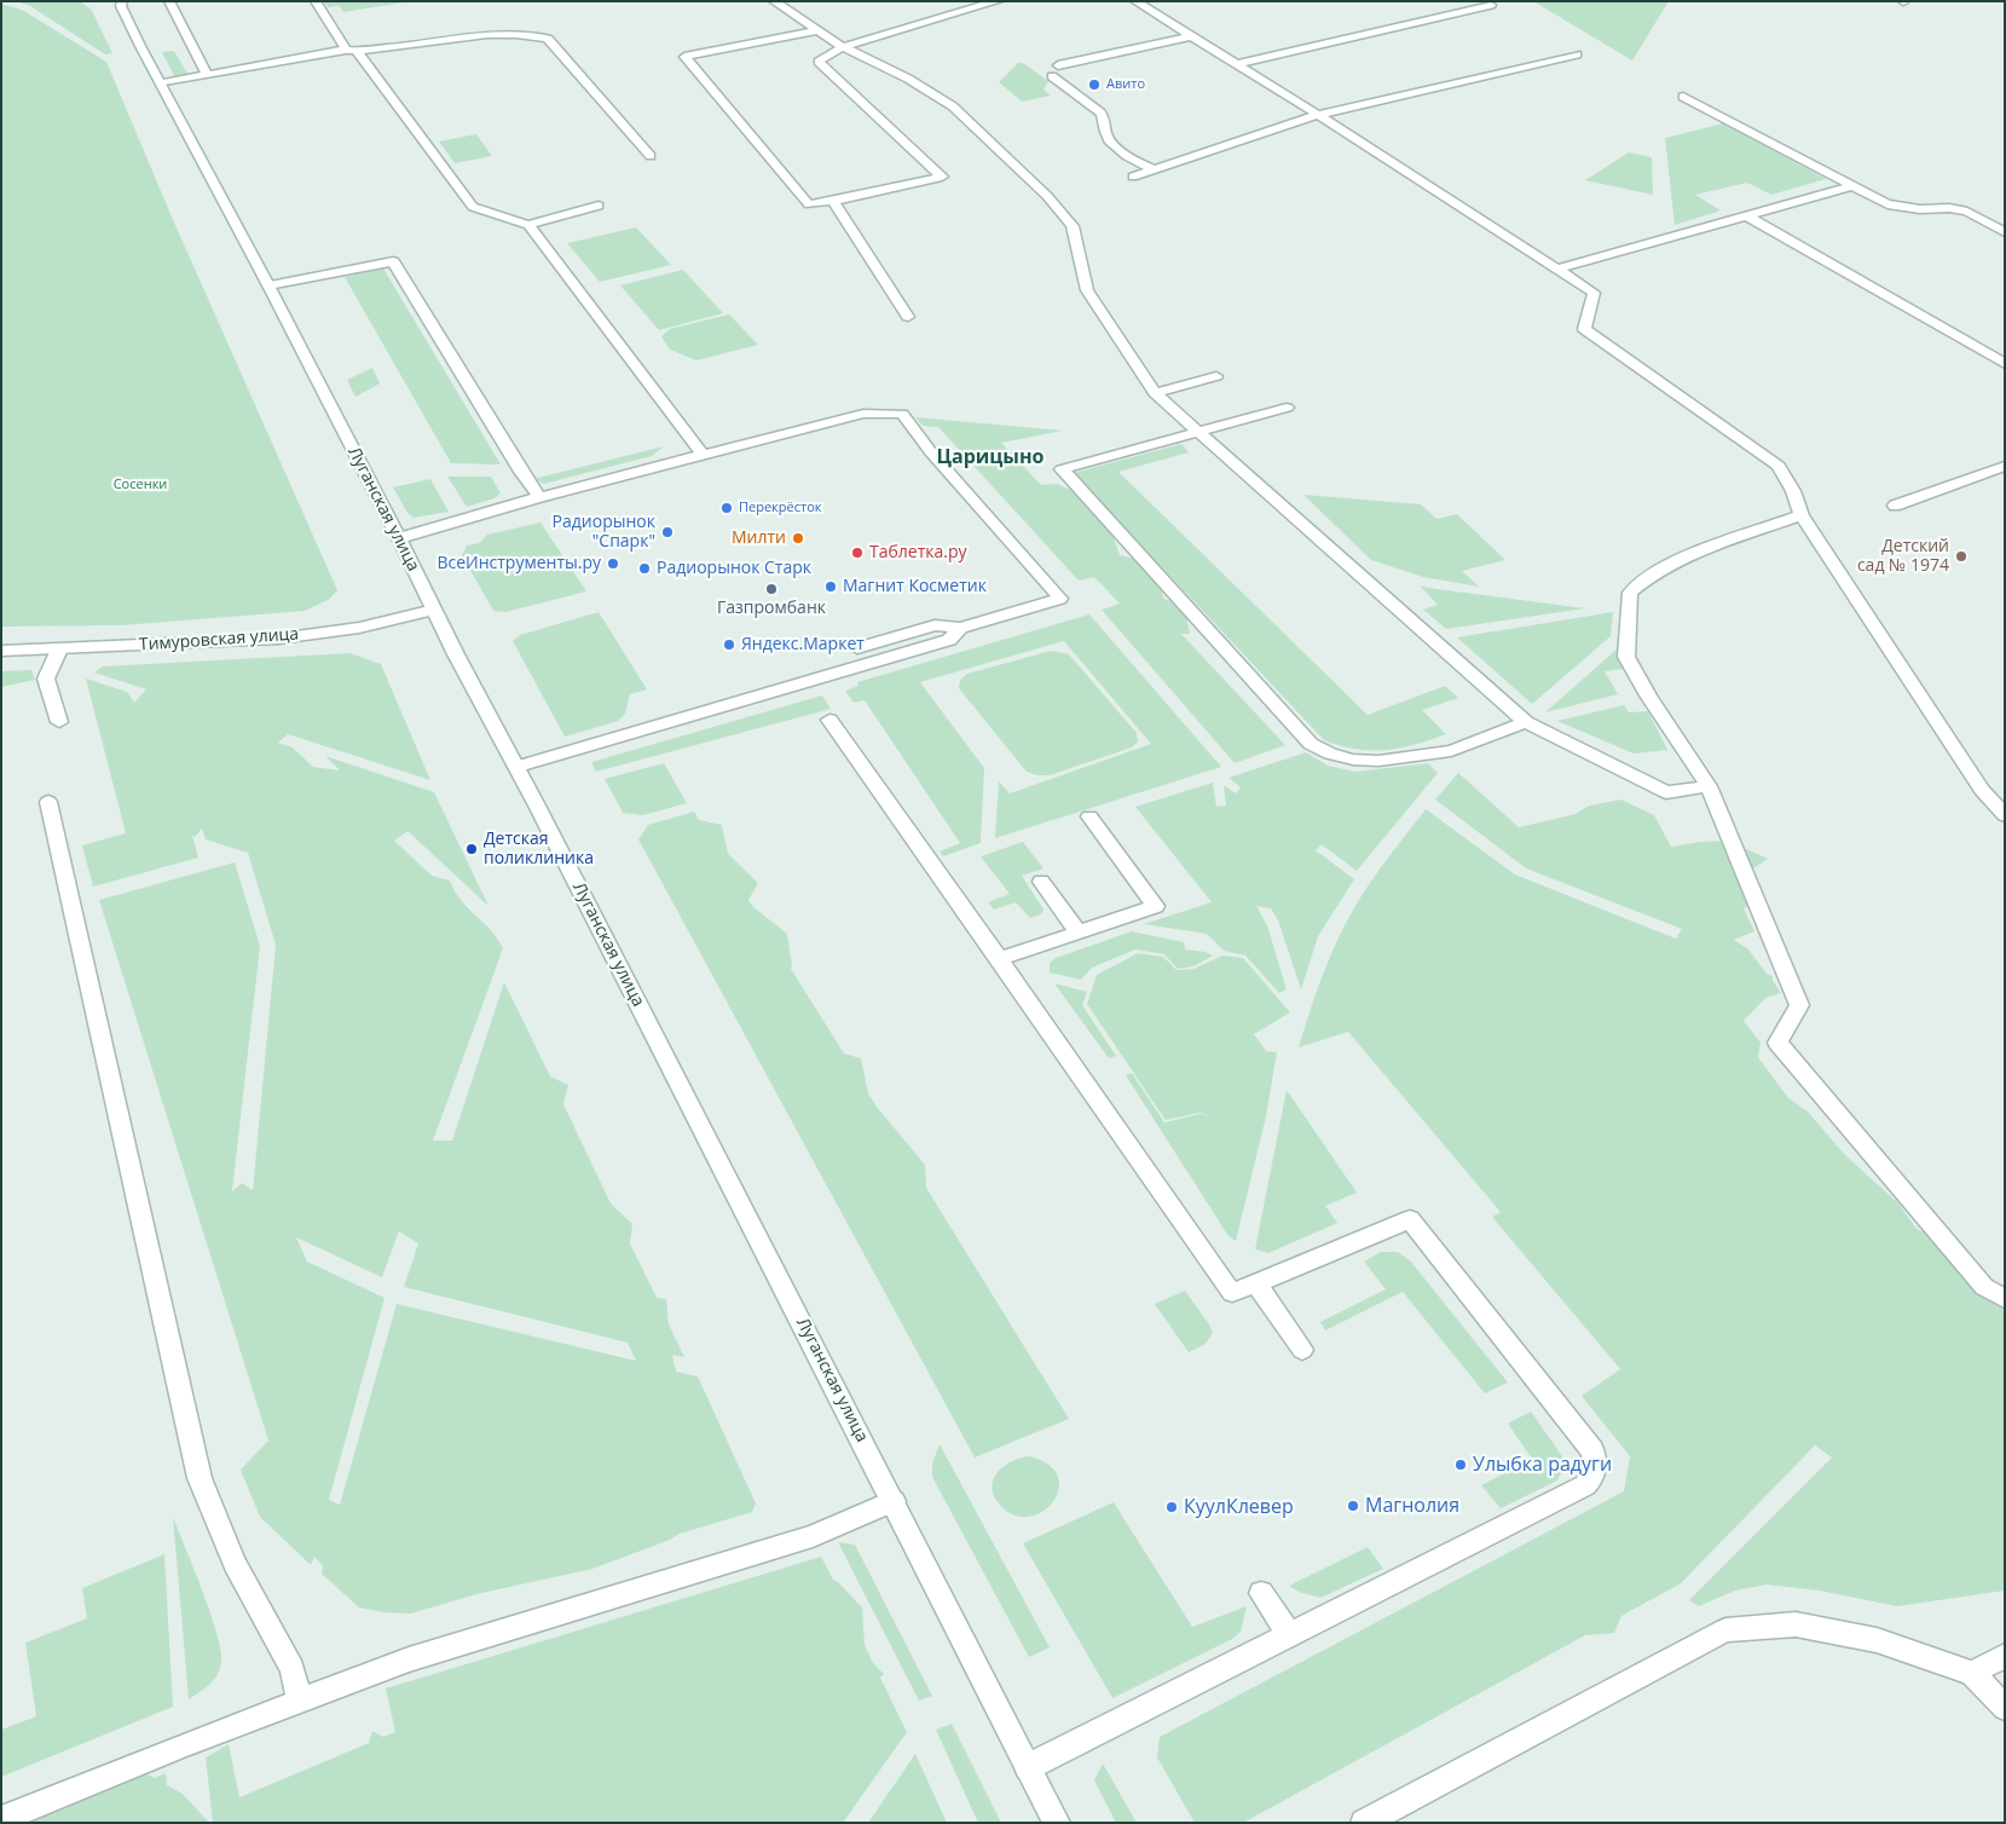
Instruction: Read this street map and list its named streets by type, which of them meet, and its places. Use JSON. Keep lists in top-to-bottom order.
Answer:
{
  "streets": {
    "main road": ["Луганская улица", "Тимуровская улица"]
  },
  "crossings": [
    ["Луганская улица", "Тимуровская улица"]
  ],
  "districts": ["Царицыно"],
  "parks": ["Сосенки"],
  "places": [
    "Авито",
    "Перекрёсток",
    "Радиорынок \"Спарк\"",
    "Милти",
    "Таблетка.ру",
    "Детский сад № 1974",
    "ВсеИнструменты.ру",
    "Радиорынок Старк",
    "Магнит Косметик",
    "Газпромбанк",
    "Яндекс.Маркет",
    "Детская поликлиника",
    "Улыбка радуги",
    "Магнолия",
    "КуулКлевер"
  ]
}
